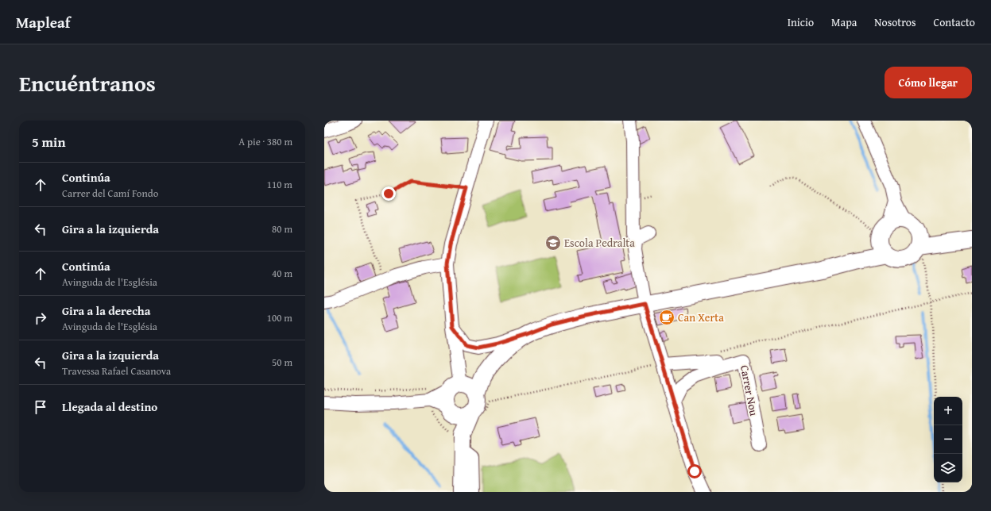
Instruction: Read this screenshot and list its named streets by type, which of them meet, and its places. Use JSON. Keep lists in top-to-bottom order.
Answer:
{
  "streets": {
    "street": ["Carrer Nou"]
  },
  "places": {
    "school or university": ["Escola Pedralta"],
    "cafe": ["Can Xerta"]
  },
  "page": {
    "header": "Mapleaf",
    "nav": [
      "Inicio",
      "Mapa",
      "Nosotros",
      "Contacto"
    ],
    "title": "Encuéntranos",
    "buttons": "Cómo llegar",
    "heading": ["5 min", "A pie · 380 m"],
    "list": [
      ["Continúa", "Carrer del Camí Fondo", "110 m"],
      ["Gira a la izquierda", "80 m"],
      ["Continúa", "Avinguda de l'Església", "40 m"],
      ["Gira a la derecha", "Avinguda de l'Església", "100 m"],
      ["Gira a la izquierda", "Travessa Rafael Casanova", "50 m"],
      "Llegada al destino"
    ],
    "map_buttons": ["+", "−"]
  }
}
